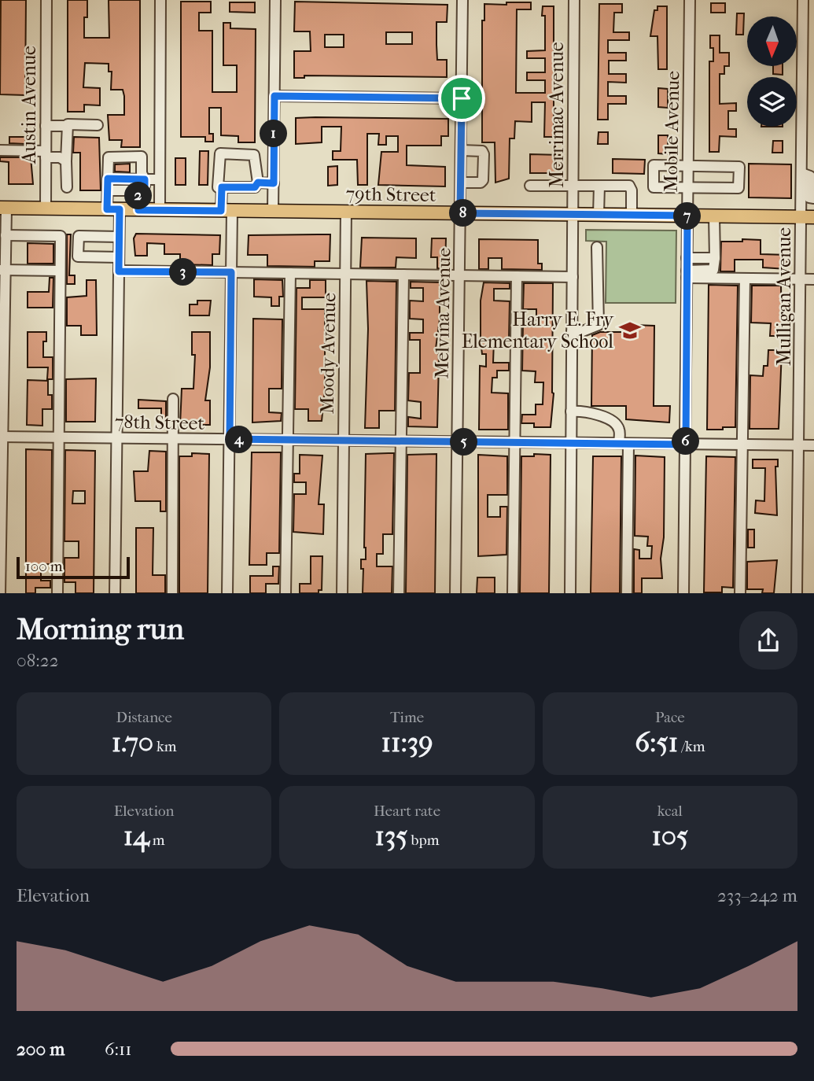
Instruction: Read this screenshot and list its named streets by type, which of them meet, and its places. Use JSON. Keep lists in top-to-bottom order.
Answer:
{
  "streets": {
    "main road": ["79th Street"],
    "street": [
      "Austin Avenue",
      "Merrimac Avenue",
      "Mobile Avenue",
      "Mulligan Avenue",
      "Melvina Avenue",
      "Moody Avenue",
      "78th Street"
    ]
  },
  "crossings": [
    ["Austin Avenue", "79th Street"],
    ["Merrimac Avenue", "79th Street"],
    ["Merrimac Avenue", "78th Street"],
    ["Mobile Avenue", "79th Street"],
    ["Mobile Avenue", "78th Street"],
    ["79th Street", "Mulligan Avenue"],
    ["79th Street", "Melvina Avenue"],
    ["79th Street", "Moody Avenue"],
    ["Mulligan Avenue", "78th Street"],
    ["Melvina Avenue", "78th Street"],
    ["Moody Avenue", "78th Street"]
  ],
  "places": {
    "school or university": ["Harry E. Fry Elementary School"]
  },
  "scale_bar": "100 m",
  "north": "bottom",
  "page": {
    "pins": [
      "1",
      "2",
      "8",
      "7",
      "3",
      "4",
      "6",
      "5"
    ],
    "scale": "100 m",
    "heading": ["Morning run", "08:22"],
    "stats": [
      ["Distance", "1.70 km"],
      ["Time", "11:39"],
      ["Pace", "6:51 /km"],
      ["Elevation", "14 m"],
      ["Heart rate", "135 bpm"],
      ["kcal", "105"]
    ],
    "chart": ["Elevation", "233–242 m"],
    "list": [
      {
        "name": "200 m",
        "note": "6:11"
      }
    ]
  }
}
